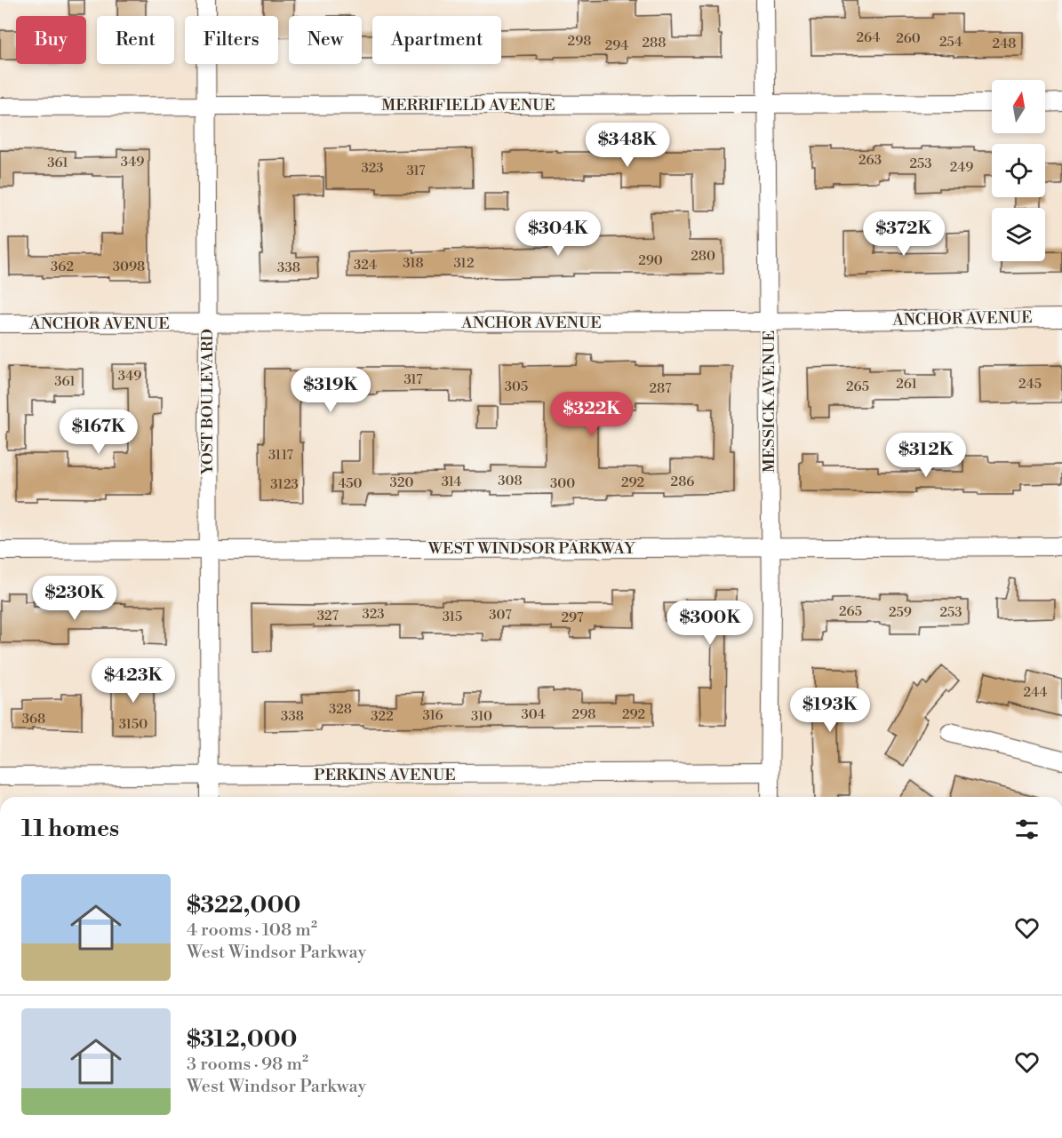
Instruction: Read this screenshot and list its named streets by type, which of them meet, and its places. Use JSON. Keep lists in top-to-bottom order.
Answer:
{
  "streets": {
    "street": [
      "MERRIFIELD AVENUE",
      "ANCHOR AVENUE",
      "YOST BOULEVARD",
      "MESSICK AVENUE",
      "WEST WINDSOR PARKWAY",
      "PERKINS AVENUE"
    ]
  },
  "crossings": [
    ["MERRIFIELD AVENUE", "YOST BOULEVARD"],
    ["MERRIFIELD AVENUE", "MESSICK AVENUE"],
    ["ANCHOR AVENUE", "YOST BOULEVARD"],
    ["ANCHOR AVENUE", "MESSICK AVENUE"],
    ["YOST BOULEVARD", "WEST WINDSOR PARKWAY"],
    ["YOST BOULEVARD", "PERKINS AVENUE"],
    ["MESSICK AVENUE", "WEST WINDSOR PARKWAY"],
    ["MESSICK AVENUE", "PERKINS AVENUE"]
  ],
  "house_numbers": [
    "264",
    "260",
    "298",
    "254",
    "288",
    "248",
    "294",
    "263",
    "349",
    "361",
    "253",
    "249",
    "323",
    "317",
    "280",
    "290",
    "318",
    "312",
    "324",
    "362",
    "3098",
    "338",
    "349",
    "317",
    "361",
    "261",
    "245",
    "305",
    "265",
    "287",
    "3117",
    "308",
    "314",
    "286",
    "320",
    "292",
    "450",
    "300",
    "3123",
    "265",
    "259",
    "253",
    "323",
    "307",
    "327",
    "315",
    "297",
    "244",
    "328",
    "304",
    "298",
    "292",
    "316",
    "338",
    "322",
    "310",
    "368",
    "3150"
  ],
  "north": "top",
  "page": {
    "chip": [
      "Buy",
      "Rent",
      "Filters",
      "New",
      "Apartment"
    ],
    "price": [
      "$348K",
      "$304K",
      "$372K",
      "$319K",
      "$322K",
      "$167K",
      "$312K",
      "$230K",
      "$300K",
      "$423K",
      "$193K"
    ],
    "heading": "11 homes",
    "list": [
      {
        "name": "$322,000",
        "note": "4 rooms · 108 m² · West Windsor Parkway"
      },
      {
        "name": "$312,000",
        "note": "3 rooms · 98 m² · West Windsor Parkway"
      }
    ]
  }
}
